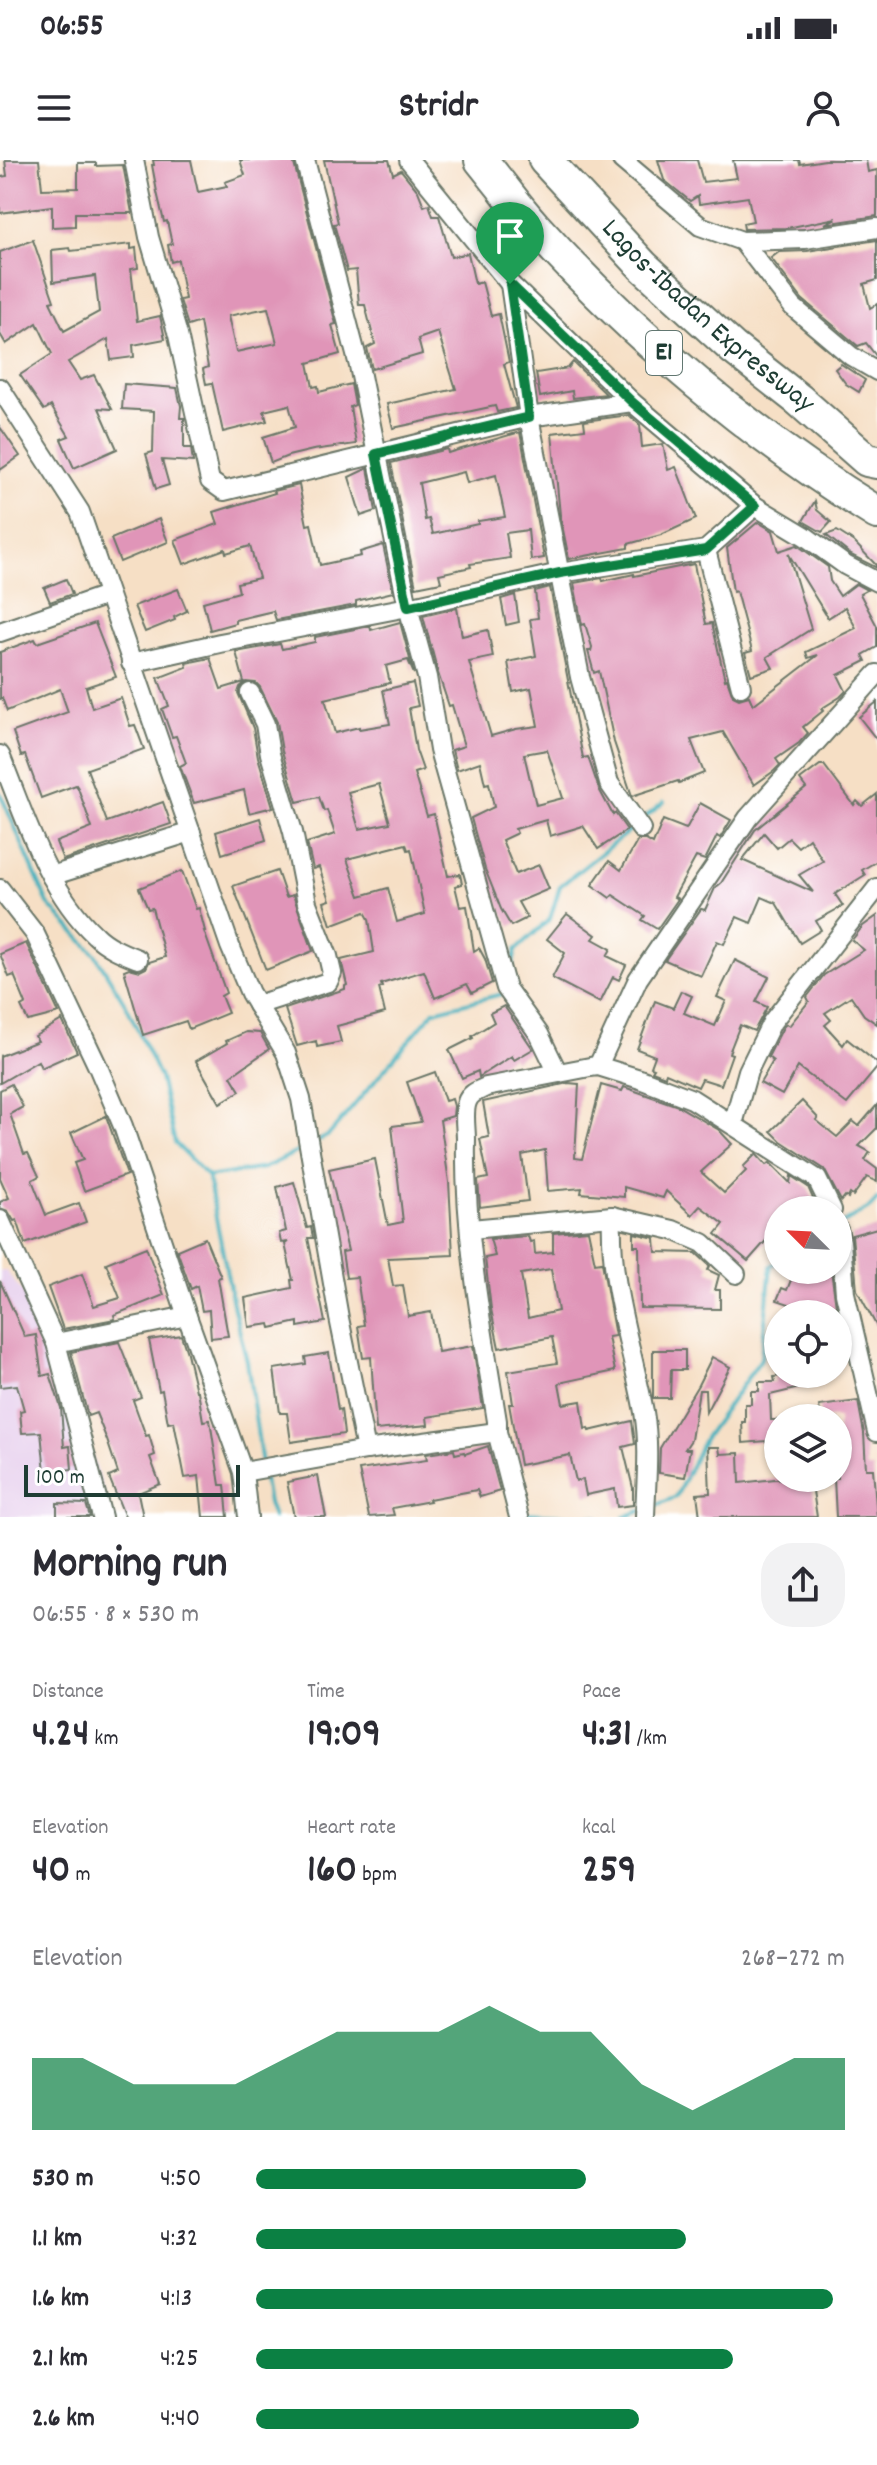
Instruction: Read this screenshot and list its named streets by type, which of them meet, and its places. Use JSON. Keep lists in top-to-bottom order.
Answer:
{
  "streets": {
    "highway": ["Lagos-Ibadan Expressway", "E1"]
  },
  "scale_bar": "100 m",
  "north": "top left",
  "page": {
    "status": "06:55",
    "header": "Stridr",
    "scale": "100 m",
    "heading": ["Morning run", "06:55 · 8 × 530 m"],
    "stats": [
      ["Distance", "4.24 km"],
      ["Time", "19:09"],
      ["Pace", "4:31 /km"],
      ["Elevation", "40 m"],
      ["Heart rate", "160 bpm"],
      ["kcal", "259"]
    ],
    "chart": ["Elevation", "268–272 m"],
    "list": [
      {
        "name": "530 m",
        "note": "4:50"
      },
      {
        "name": "1.1 km",
        "note": "4:32"
      },
      {
        "name": "1.6 km",
        "note": "4:13"
      },
      {
        "name": "2.1 km",
        "note": "4:25"
      },
      {
        "name": "2.6 km",
        "note": "4:40"
      }
    ]
  }
}
